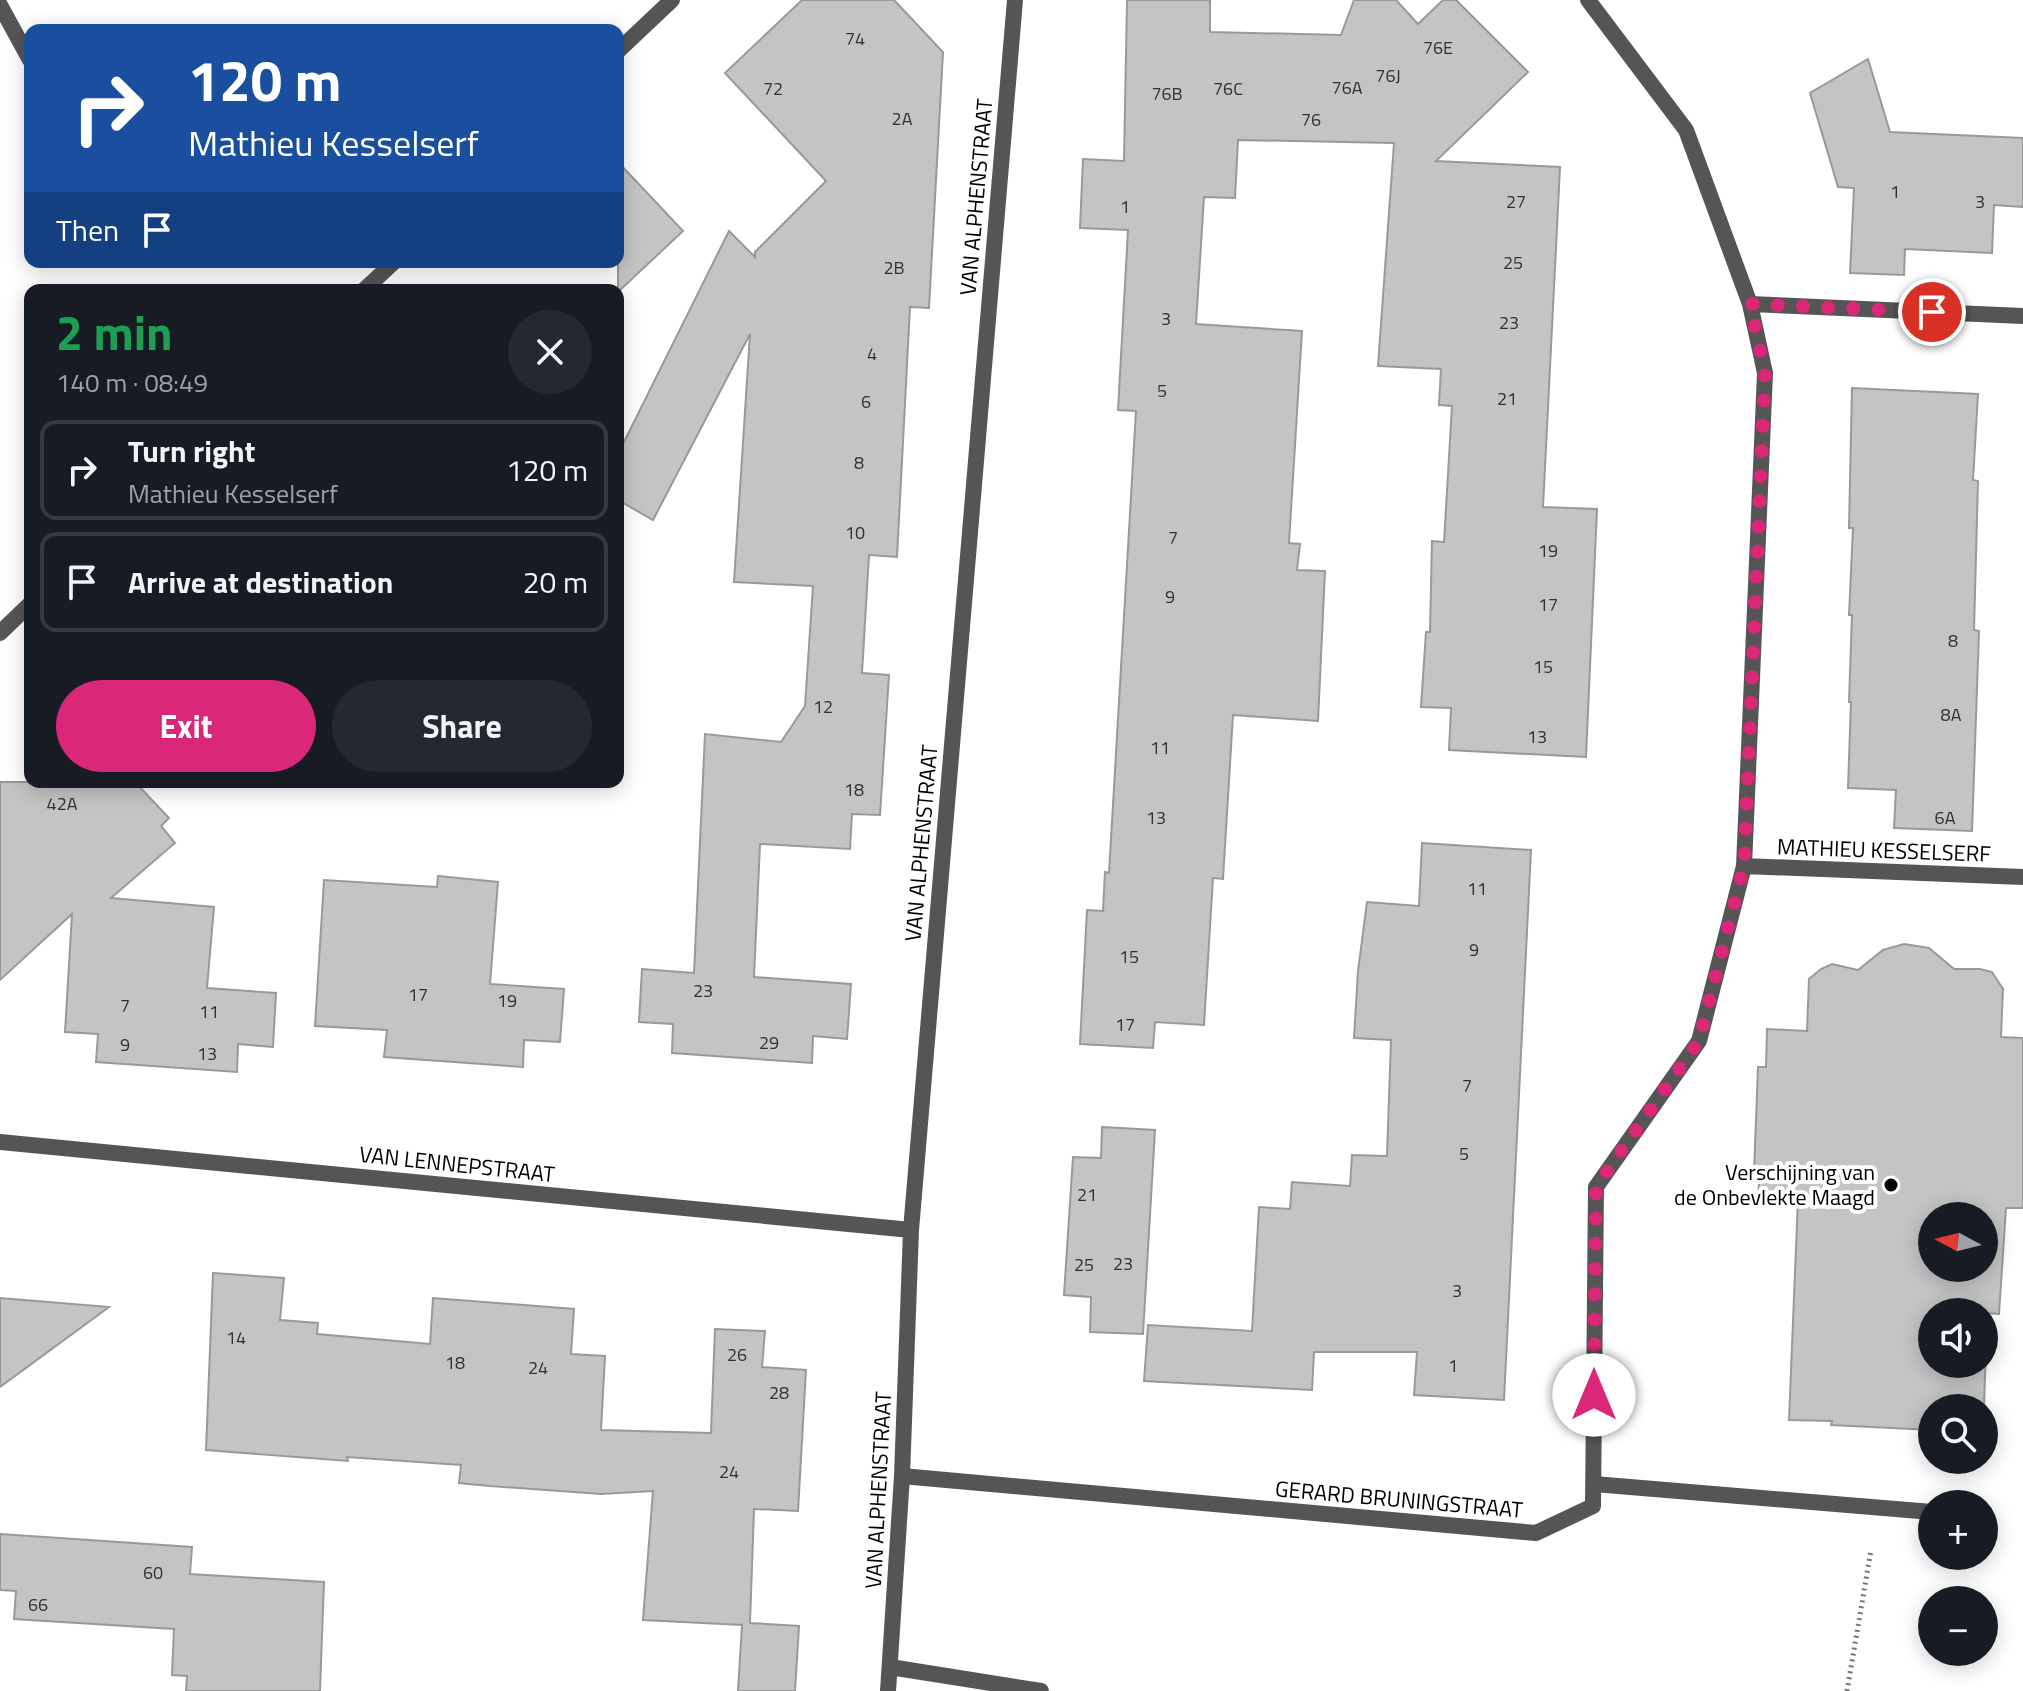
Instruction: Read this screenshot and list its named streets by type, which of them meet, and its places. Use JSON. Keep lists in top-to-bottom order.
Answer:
{
  "streets": {
    "street": [
      "VAN ALPHENSTRAAT",
      "MATHIEU KESSELSERF",
      "VAN LENNEPSTRAAT",
      "GERARD BRUNINGSTRAAT"
    ]
  },
  "crossings": [
    ["VAN ALPHENSTRAAT", "VAN LENNEPSTRAAT"],
    ["VAN ALPHENSTRAAT", "GERARD BRUNINGSTRAAT"],
    ["MATHIEU KESSELSERF", "GERARD BRUNINGSTRAAT"]
  ],
  "places": ["Verschijning van de Onbevlekte Maagd"],
  "house_numbers": [
    "74",
    "76E",
    "76J",
    "76A",
    "72",
    "76C",
    "76B",
    "2A",
    "76",
    "1",
    "27",
    "3",
    "1",
    "25",
    "2B",
    "3",
    "23",
    "4",
    "5",
    "21",
    "6",
    "8",
    "10",
    "7",
    "19",
    "9",
    "17",
    "8",
    "15",
    "12",
    "8A",
    "13",
    "11",
    "18",
    "42A",
    "13",
    "6A",
    "11",
    "9",
    "15",
    "23",
    "17",
    "19",
    "7",
    "11",
    "17",
    "29",
    "9",
    "13",
    "7",
    "5",
    "21",
    "23",
    "25",
    "3",
    "14",
    "26",
    "18",
    "1",
    "24",
    "28",
    "24",
    "60",
    "66"
  ],
  "north": "left",
  "page": {
    "turn": ["120 m", "Mathieu Kesselserf"],
    "then": "Then",
    "heading": ["2 min", "140 m · 08:49"],
    "list": [
      {
        "name": "Turn right",
        "note": "Mathieu Kesselserf",
        "value": "120 m"
      },
      {
        "name": "Arrive at destination",
        "value": "20 m"
      }
    ],
    "buttons": ["Exit", "Share"],
    "map_buttons": ["+", "−"]
  }
}
